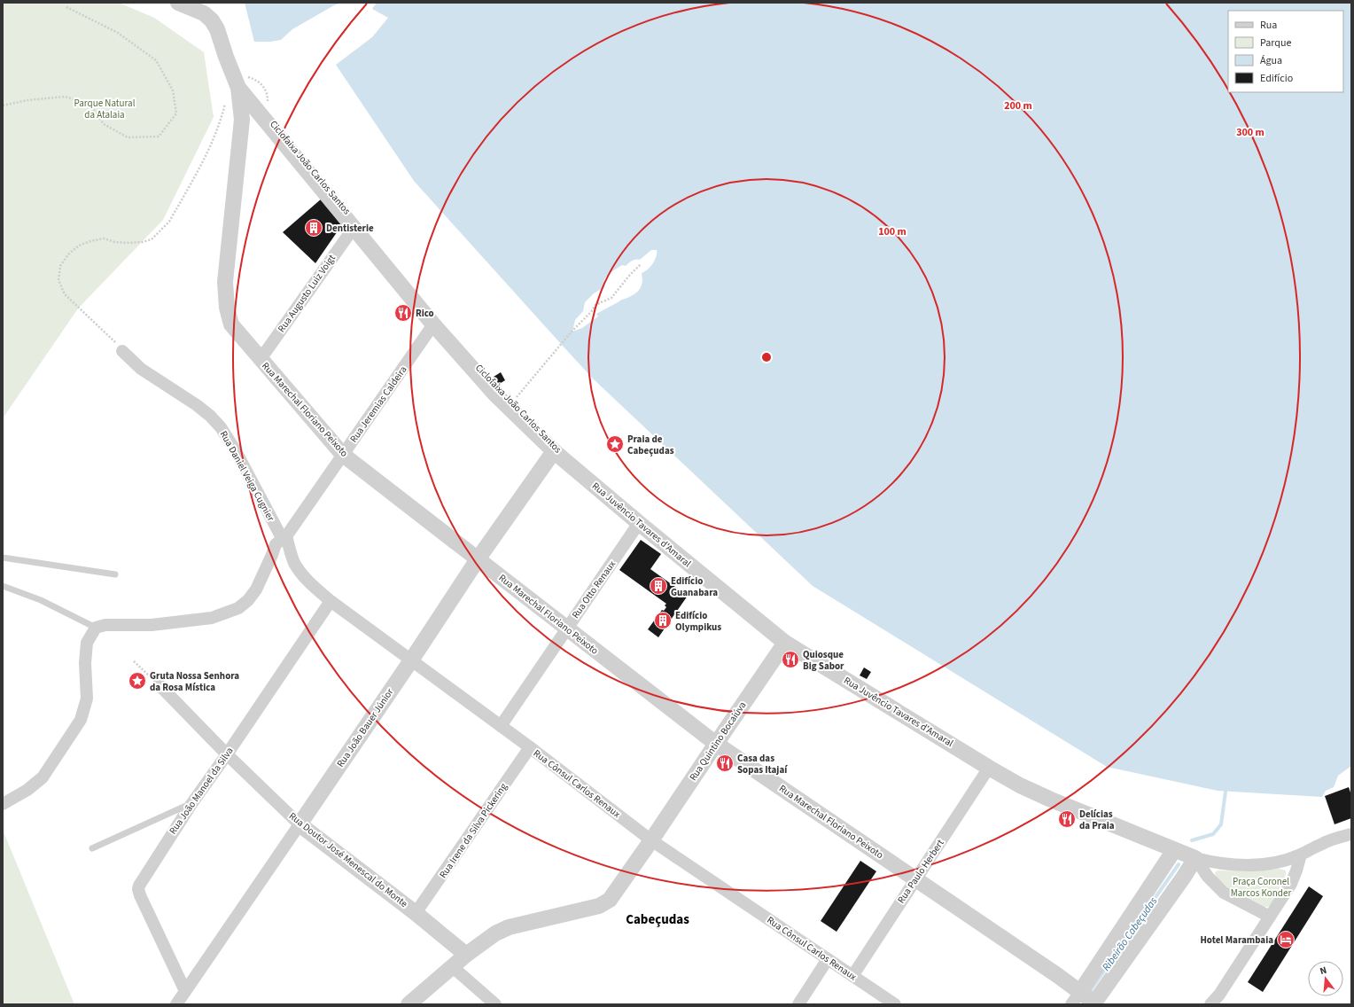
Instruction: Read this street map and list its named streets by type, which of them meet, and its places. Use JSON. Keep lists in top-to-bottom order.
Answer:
{
  "streets": {
    "street": [
      "Rua Augusto Luiz Voigt",
      "Rua Jeremias Caldeira",
      "Rua Marechal Floriano Peixoto",
      "Rua Daniel Veiga Cugnier",
      "Rua Juvêncio Tavares d'Amaral",
      "Rua Otto Renaux",
      "Rua João Bauer Júnior",
      "Rua Quintino Bocaiúva",
      "Rua Cônsul Carlos Renaux",
      "Rua João Manoel da Silva",
      "Rua Irene da Silva Pickering",
      "Rua Doutor José Menescal do Monte",
      "Rua Paulo Herbert"
    ]
  },
  "crossings": [
    ["Rua Augusto Luiz Voigt", "Rua Marechal Floriano Peixoto"],
    ["Rua Augusto Luiz Voigt", "Rua Juvêncio Tavares d'Amaral"],
    ["Rua Jeremias Caldeira", "Rua Marechal Floriano Peixoto"],
    ["Rua Jeremias Caldeira", "Rua Daniel Veiga Cugnier"],
    ["Rua Jeremias Caldeira", "Rua Juvêncio Tavares d'Amaral"],
    ["Rua Jeremias Caldeira", "Rua Cônsul Carlos Renaux"],
    ["Rua Marechal Floriano Peixoto", "Rua Juvêncio Tavares d'Amaral"],
    ["Rua Marechal Floriano Peixoto", "Rua Otto Renaux"],
    ["Rua Marechal Floriano Peixoto", "Rua João Bauer Júnior"],
    ["Rua Marechal Floriano Peixoto", "Rua Quintino Bocaiúva"],
    ["Rua Marechal Floriano Peixoto", "Rua Paulo Herbert"],
    ["Rua Daniel Veiga Cugnier", "Rua Cônsul Carlos Renaux"],
    ["Rua Juvêncio Tavares d'Amaral", "Rua Otto Renaux"],
    ["Rua Juvêncio Tavares d'Amaral", "Rua João Bauer Júnior"],
    ["Rua Juvêncio Tavares d'Amaral", "Rua Quintino Bocaiúva"],
    ["Rua Juvêncio Tavares d'Amaral", "Rua Paulo Herbert"],
    ["Rua Otto Renaux", "Rua Cônsul Carlos Renaux"],
    ["Rua João Bauer Júnior", "Rua Cônsul Carlos Renaux"],
    ["Rua João Bauer Júnior", "Rua João Manoel da Silva"],
    ["Rua João Bauer Júnior", "Rua Doutor José Menescal do Monte"],
    ["Rua Quintino Bocaiúva", "Rua Cônsul Carlos Renaux"],
    ["Rua Quintino Bocaiúva", "Rua Doutor José Menescal do Monte"],
    ["Rua Cônsul Carlos Renaux", "Rua João Manoel da Silva"],
    ["Rua Cônsul Carlos Renaux", "Rua Irene da Silva Pickering"],
    ["Rua Cônsul Carlos Renaux", "Rua Paulo Herbert"],
    ["Rua João Manoel da Silva", "Rua Doutor José Menescal do Monte"],
    ["Rua Irene da Silva Pickering", "Rua Doutor José Menescal do Monte"]
  ],
  "districts": ["Cabeçudas"],
  "water": ["Ribeirão Cabeçudas"],
  "parks": ["Parque Natural da Atalaia", "Praça Coronel Marcos Konder"],
  "places": {
    "building": ["Dentisterie", "Edifício Guanabara", "Edifício Olympikus"],
    "restaurant": [
      "Rico",
      "Quiosque Big Sabor",
      "Casa das Sopas Itajaí",
      "Delícias da Praia"
    ],
    "place": ["Praia de Cabeçudas", "Gruta Nossa Senhora da Rosa Mística"],
    "hotel": ["Hotel Marambaia"]
  },
  "legend": [
    "Rua",
    "Parque",
    "Água",
    "Edifício"
  ],
  "north": "top",
  "rings": ["200 m", "300 m", "100 m"]
}
